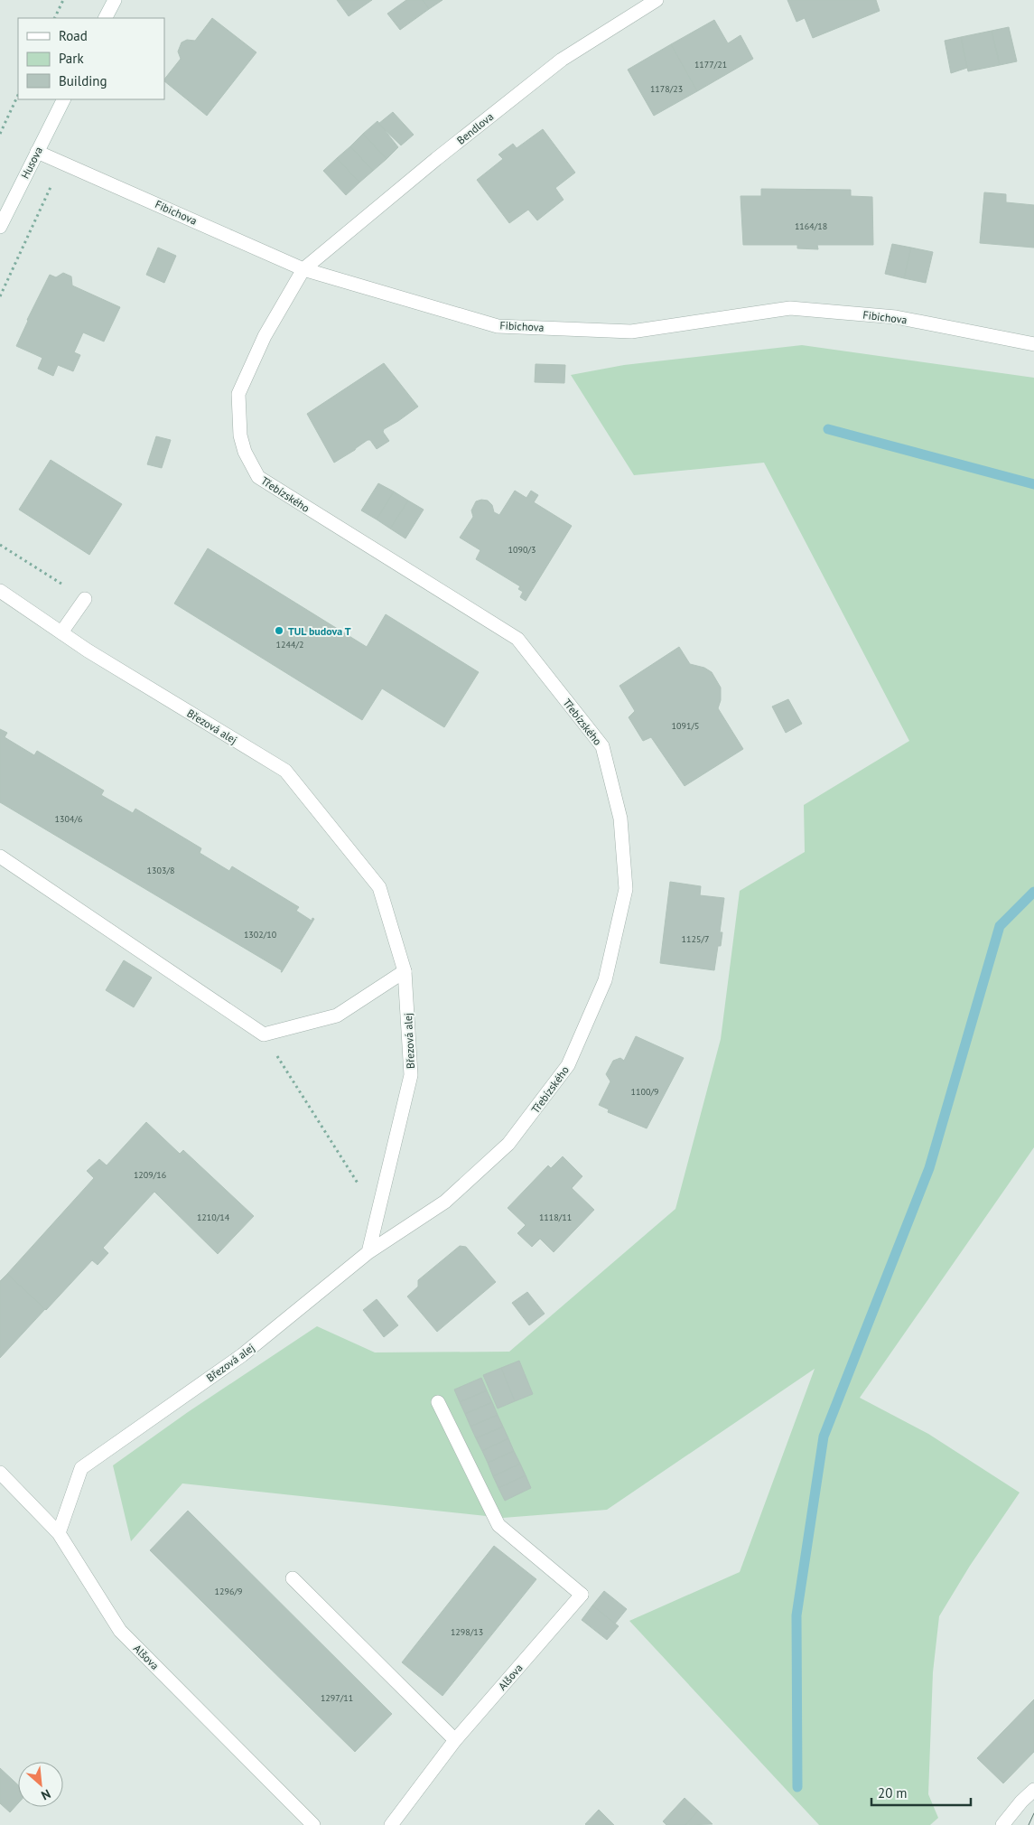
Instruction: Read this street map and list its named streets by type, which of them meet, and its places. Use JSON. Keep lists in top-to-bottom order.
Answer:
{
  "streets": {
    "street": [
      "Bendlova",
      "Husova",
      "Fibichova",
      "Třebízského",
      "Březová alej",
      "Alšova"
    ]
  },
  "crossings": [
    ["Bendlova", "Fibichova"],
    ["Bendlova", "Třebízského"],
    ["Husova", "Fibichova"],
    ["Fibichova", "Třebízského"],
    ["Třebízského", "Březová alej"],
    ["Březová alej", "Alšova"]
  ],
  "places": ["TUL budova T"],
  "house_numbers": [
    "1177/21",
    "1178/23",
    "1164/18",
    "1090/3",
    "1244/2",
    "1091/5",
    "1304/6",
    "1303/8",
    "1302/10",
    "1125/7",
    "1100/9",
    "1209/16",
    "1210/14",
    "1118/11",
    "1296/9",
    "1298/13",
    "1297/11"
  ],
  "legend": ["Road", "Park", "Building"],
  "scale_bar": "20 m",
  "north": "bottom right"
}
